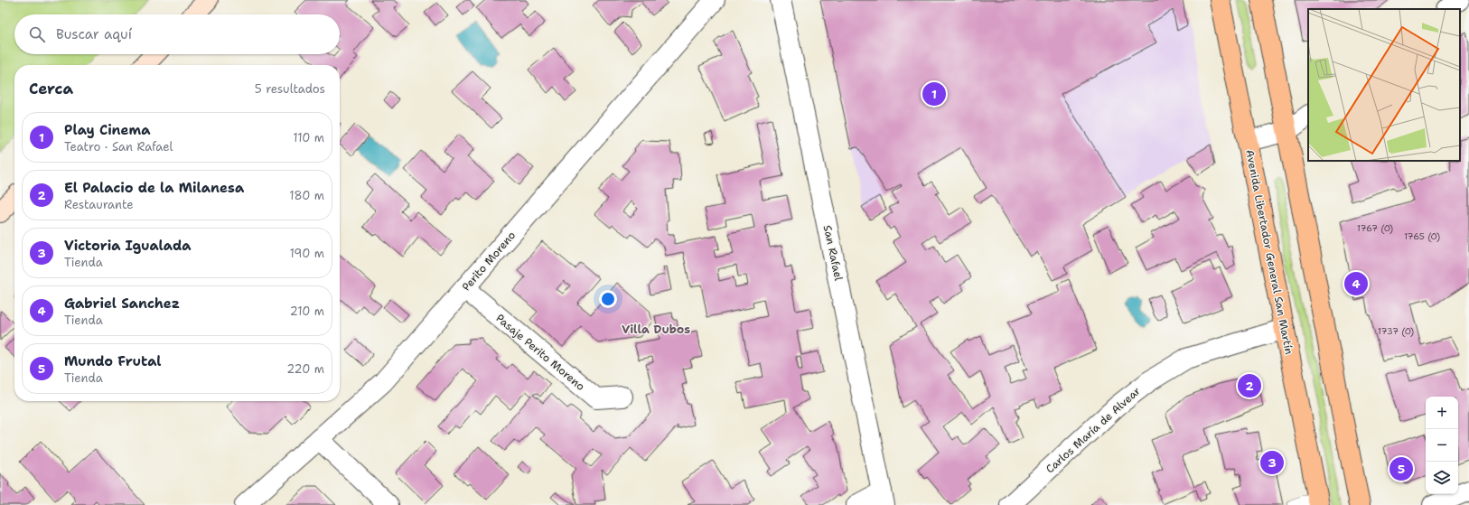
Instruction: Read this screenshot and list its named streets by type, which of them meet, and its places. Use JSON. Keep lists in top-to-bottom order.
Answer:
{
  "streets": {
    "main road": ["Avenida Libertador General San Martín"],
    "street": [
      "San Rafael",
      "Perito Moreno",
      "Pasaje Perito Moreno",
      "Carlos María de Alvear"
    ]
  },
  "crossings": [
    ["Avenida Libertador General San Martín", "Carlos María de Alvear"],
    ["Perito Moreno", "Pasaje Perito Moreno"]
  ],
  "districts": ["Villa Dubos"],
  "house_numbers": ["1767 (O)", "1765 (O)", "1737 (O)"],
  "page": {
    "search": "Buscar aquí",
    "heading": ["Cerca", "5 resultados"],
    "pins": [
      "1",
      "4",
      "2",
      "3",
      "5"
    ],
    "list": [
      {
        "mark": "1",
        "name": "Play Cinema",
        "note": "Teatro · San Rafael",
        "value": "110 m"
      },
      {
        "mark": "2",
        "name": "El Palacio de la Milanesa",
        "note": "Restaurante",
        "value": "180 m"
      },
      {
        "mark": "3",
        "name": "Victoria Igualada",
        "note": "Tienda",
        "value": "190 m"
      },
      {
        "mark": "4",
        "name": "Gabriel Sanchez",
        "note": "Tienda",
        "value": "210 m"
      },
      {
        "mark": "5",
        "name": "Mundo Frutal",
        "note": "Tienda",
        "value": "220 m"
      }
    ],
    "map_buttons": ["+", "−"]
  }
}
